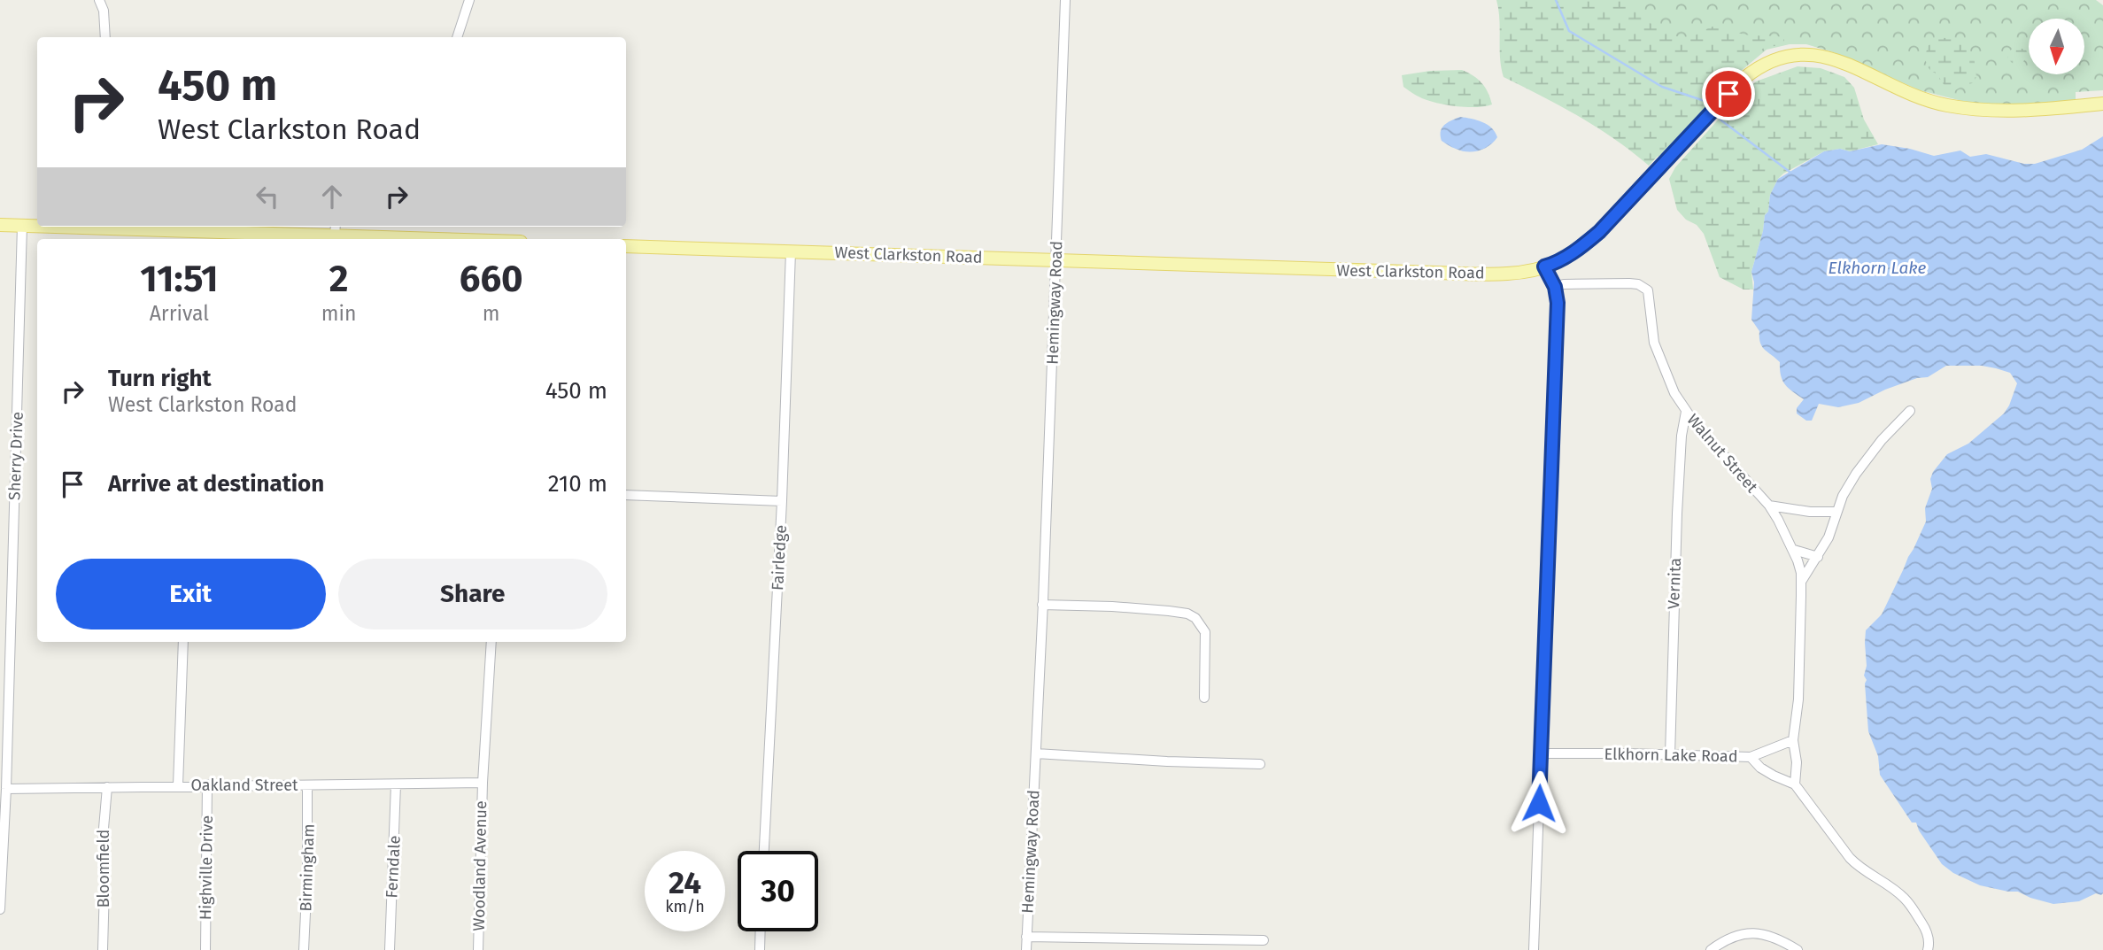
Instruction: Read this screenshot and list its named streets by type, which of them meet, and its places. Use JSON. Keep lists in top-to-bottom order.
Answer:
{
  "streets": {
    "main road": ["West Clarkston Road"],
    "street": [
      "Hemingway Road",
      "Walnut Street",
      "Sherry Drive",
      "Fairledge",
      "Vernita",
      "Elkhorn Lake Road",
      "Oakland Street",
      "Woodland Avenue",
      "Ferndale",
      "Highville Drive",
      "Birmingham",
      "Bloomfield"
    ]
  },
  "crossings": [
    ["West Clarkston Road", "Hemingway Road"],
    ["West Clarkston Road", "Fairledge"],
    ["Walnut Street", "Vernita"],
    ["Walnut Street", "Elkhorn Lake Road"],
    ["Sherry Drive", "Oakland Street"],
    ["Vernita", "Elkhorn Lake Road"],
    ["Oakland Street", "Woodland Avenue"],
    ["Oakland Street", "Ferndale"],
    ["Oakland Street", "Highville Drive"],
    ["Oakland Street", "Birmingham"],
    ["Oakland Street", "Bloomfield"]
  ],
  "water": ["Elkhorn Lake"],
  "north": "bottom",
  "page": {
    "turn": ["450 m", "West Clarkston Road"],
    "eta": [
      "11:51",
      "Arrival",
      "2",
      "min",
      "660",
      "m"
    ],
    "list": [
      {
        "name": "Turn right",
        "note": "West Clarkston Road",
        "value": "450 m"
      },
      {
        "name": "Arrive at destination",
        "value": "210 m"
      }
    ],
    "buttons": ["Exit", "Share"],
    "speed": "24 km/h",
    "limit": "30"
  }
}
